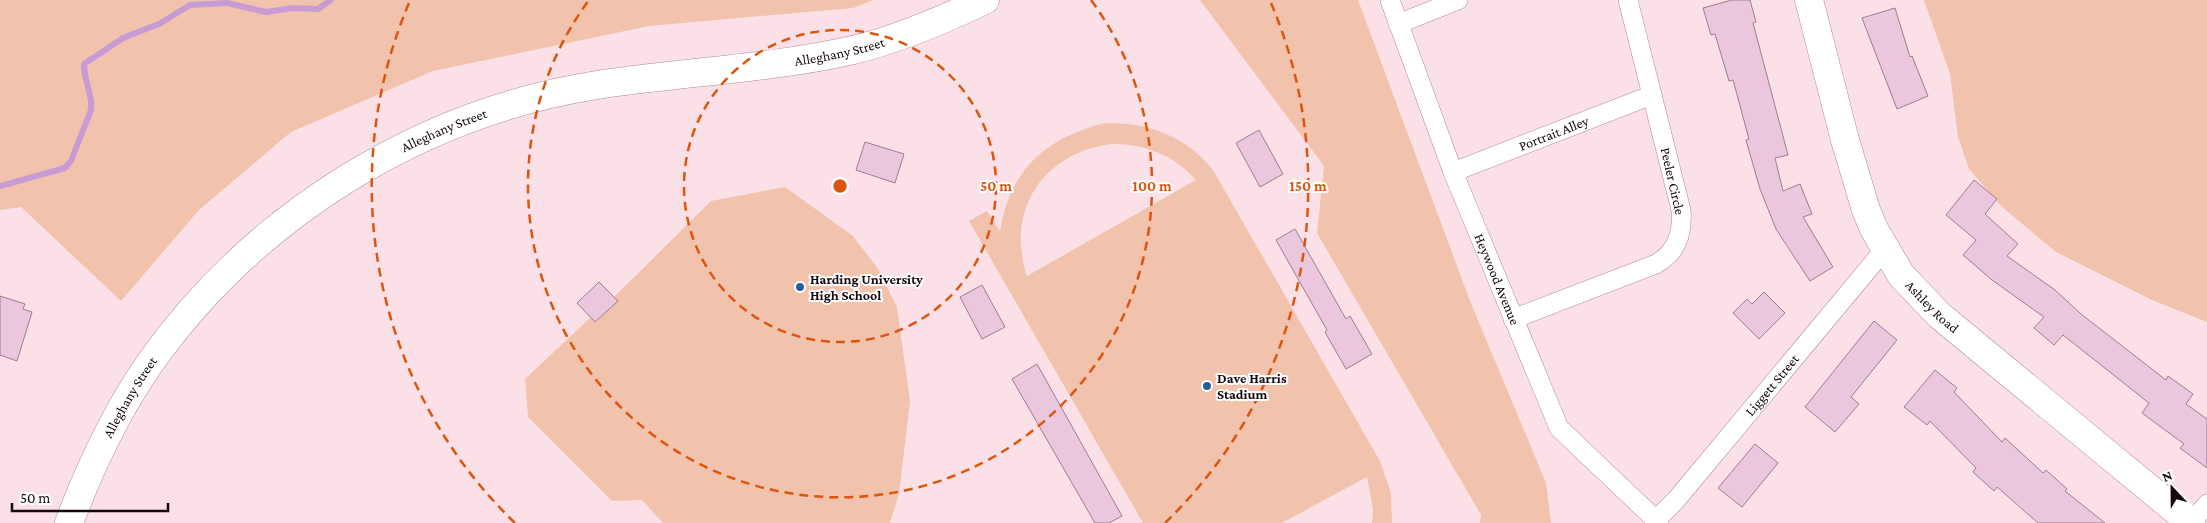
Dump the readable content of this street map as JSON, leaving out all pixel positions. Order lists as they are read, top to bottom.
{
  "streets": {
    "street": [
      "Alleghany Street",
      "Portrait Alley",
      "Peeler Circle",
      "Heywood Avenue",
      "Ashley Road",
      "Liggett Street"
    ]
  },
  "crossings": [
    ["Portrait Alley", "Peeler Circle"],
    ["Portrait Alley", "Heywood Avenue"],
    ["Peeler Circle", "Heywood Avenue"],
    ["Heywood Avenue", "Liggett Street"],
    ["Ashley Road", "Liggett Street"]
  ],
  "places": ["Harding University High School", "Dave Harris Stadium"],
  "scale_bar": "50 m",
  "north": "top",
  "rings": ["50 m", "100 m", "150 m"]
}
